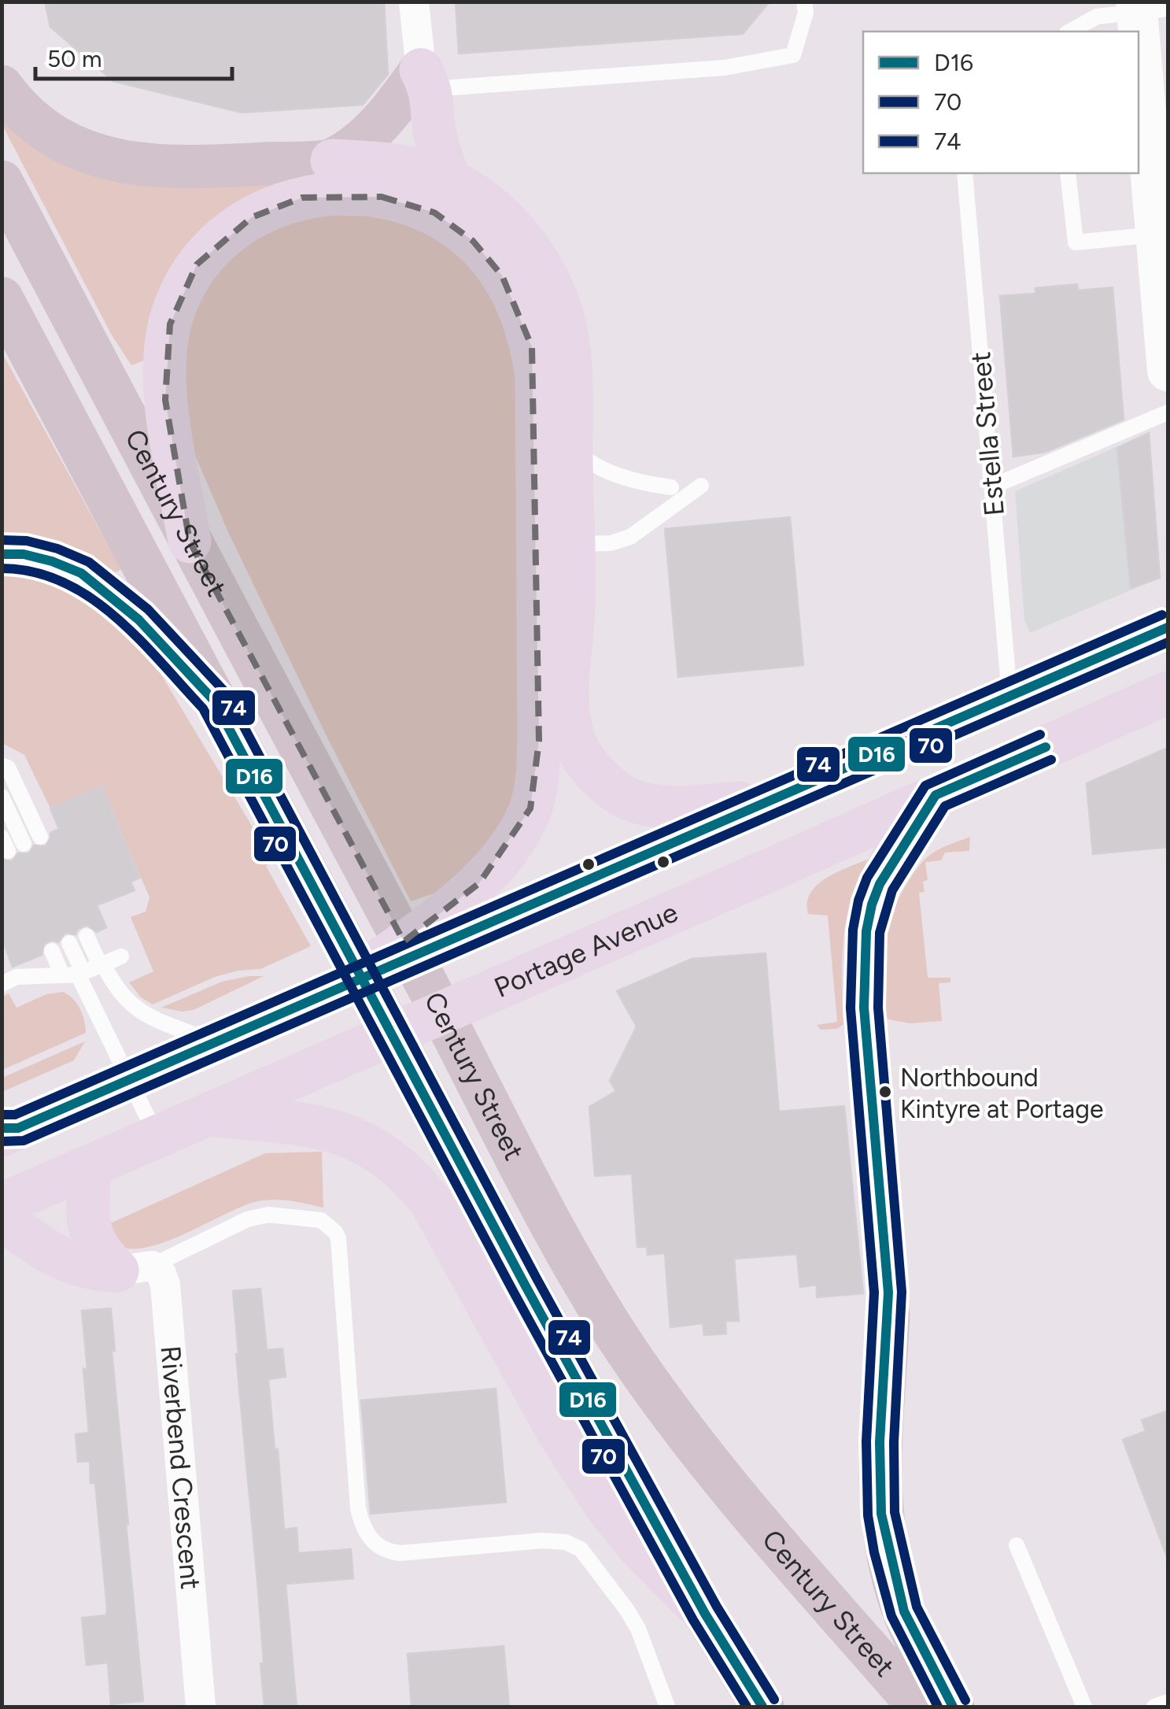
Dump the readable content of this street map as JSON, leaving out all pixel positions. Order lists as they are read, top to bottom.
{
  "streets": {
    "highway": ["Portage Avenue"],
    "main road": ["Century Street"],
    "street": ["Riverbend Crescent"],
    "lane": ["Estella Street"]
  },
  "places": ["Northbound Kintyre at Portage"],
  "lines": ["transit line 74", "transit line D16", "transit line 70"],
  "legend": ["D16", "70", "74"],
  "scale_bar": "50 m"
}
